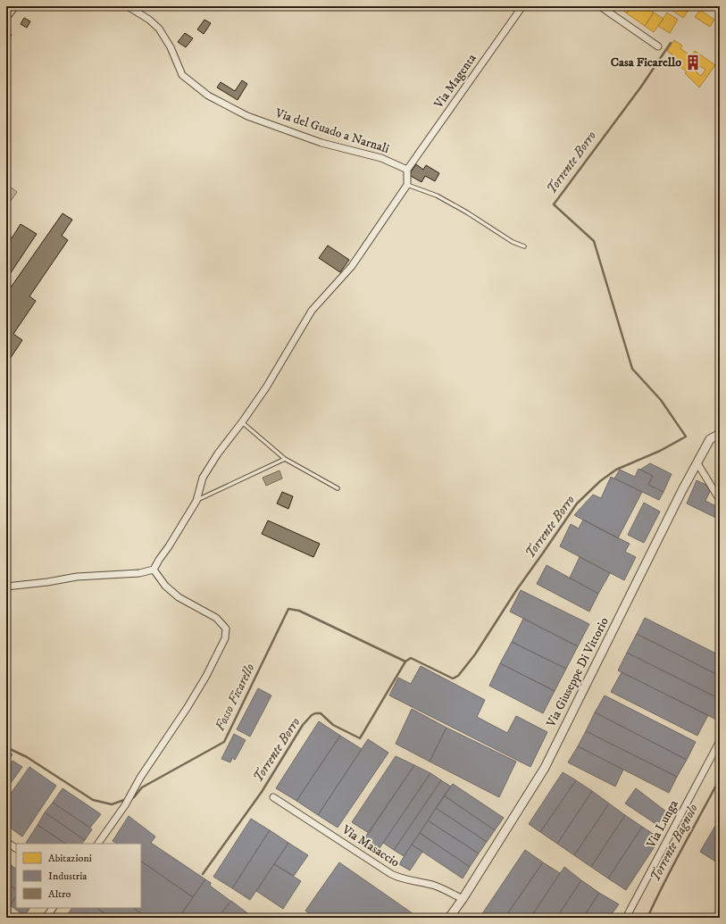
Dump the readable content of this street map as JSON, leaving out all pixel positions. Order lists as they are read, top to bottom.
{
  "streets": {
    "street": [
      "Via Magenta",
      "Via del Guado a Narnali",
      "Via Giuseppe Di Vittorio",
      "Via Lunga",
      "Via Masaccio"
    ]
  },
  "crossings": [
    ["Via Magenta", "Via del Guado a Narnali"],
    ["Via Giuseppe Di Vittorio", "Via Masaccio"]
  ],
  "water": ["Torrente Borro", "Fosso Ficarello", "Torrente Bagnolo"],
  "places": {
    "building": ["Casa Ficarello"]
  },
  "legend": ["Abitazioni", "Industria", "Altro"]
}
